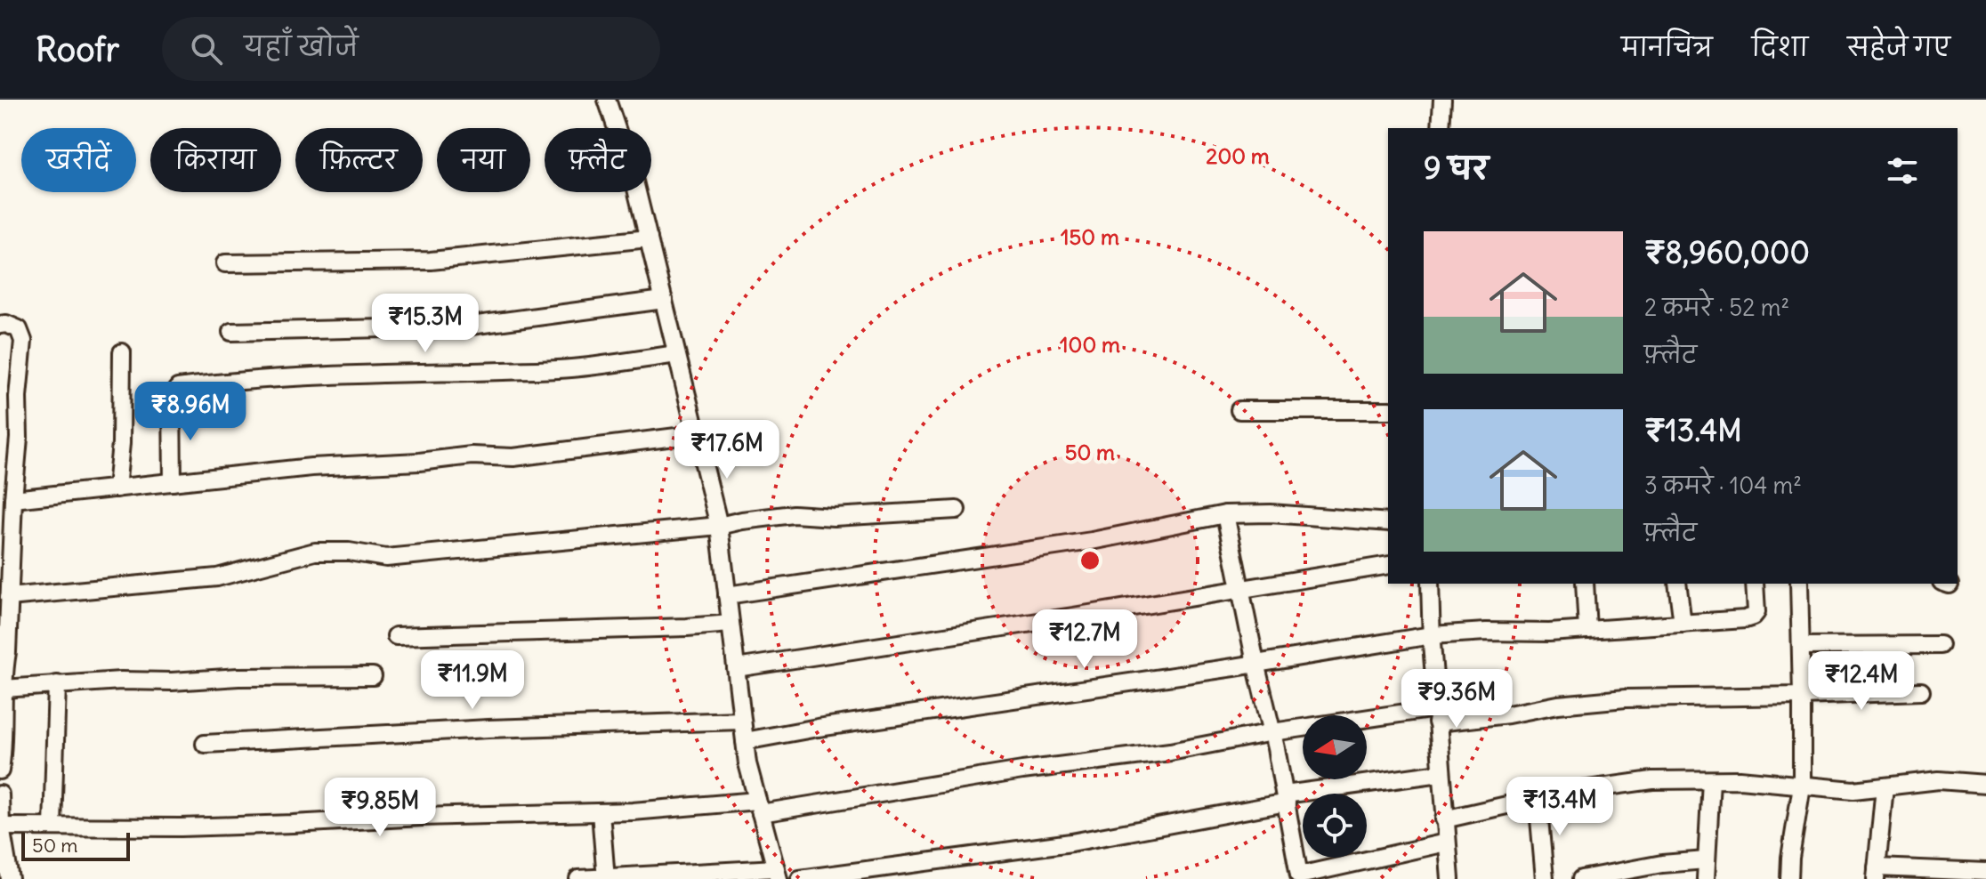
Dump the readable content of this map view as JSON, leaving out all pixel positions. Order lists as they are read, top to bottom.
{
  "scale_bar": "50 m",
  "north": "left",
  "page": {
    "header": "Roofr",
    "search": "यहाँ खोजें",
    "nav": ["मानचित्र", "दिशा", "सहेजे गए"],
    "chip": [
      "खरीदें",
      "किराया",
      "फ़िल्टर",
      "नया",
      "फ़्लैट"
    ],
    "heading": "9 घर",
    "list": [
      {
        "name": "₹8,960,000",
        "note": "2 कमरे · 52 m² · फ़्लैट"
      },
      {
        "name": "₹13.4M",
        "note": "3 कमरे · 104 m² · फ़्लैट"
      }
    ],
    "price": [
      "₹15.3M",
      "₹8.96M",
      "₹17.6M",
      "₹12.7M",
      "₹11.9M",
      "₹12.4M",
      "₹9.36M",
      "₹13.4M",
      "₹9.85M"
    ],
    "scale": "50 m"
  },
  "rings": [
    "200 m",
    "150 m",
    "100 m",
    "50 m"
  ]
}
